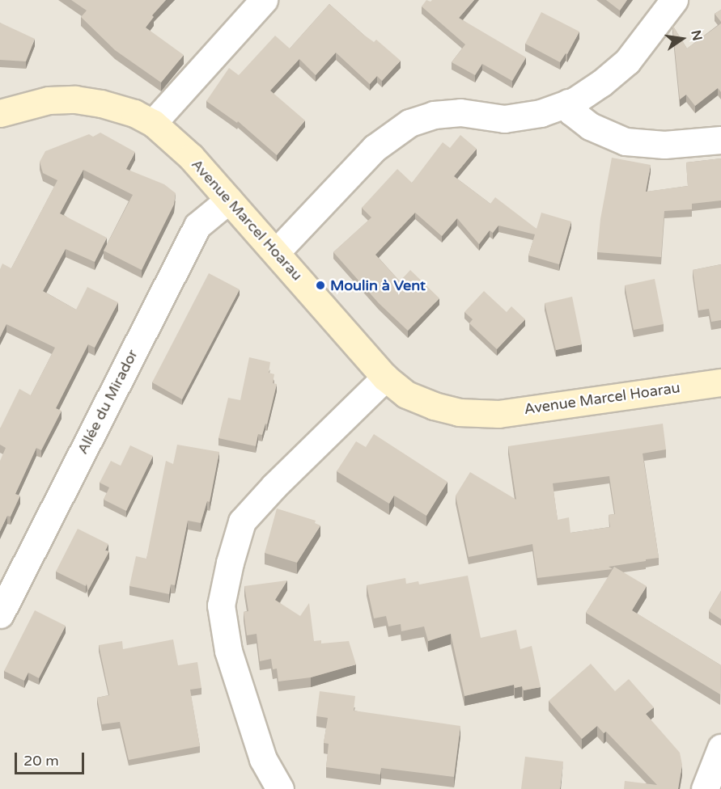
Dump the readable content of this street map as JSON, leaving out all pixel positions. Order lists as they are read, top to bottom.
{
  "streets": {
    "main road": ["Avenue Marcel Hoarau"],
    "street": ["Allée du Mirador"]
  },
  "crossings": [
    ["Avenue Marcel Hoarau", "Allée du Mirador"]
  ],
  "places": ["Moulin à Vent"],
  "scale_bar": "20 m",
  "north": "right"
}
